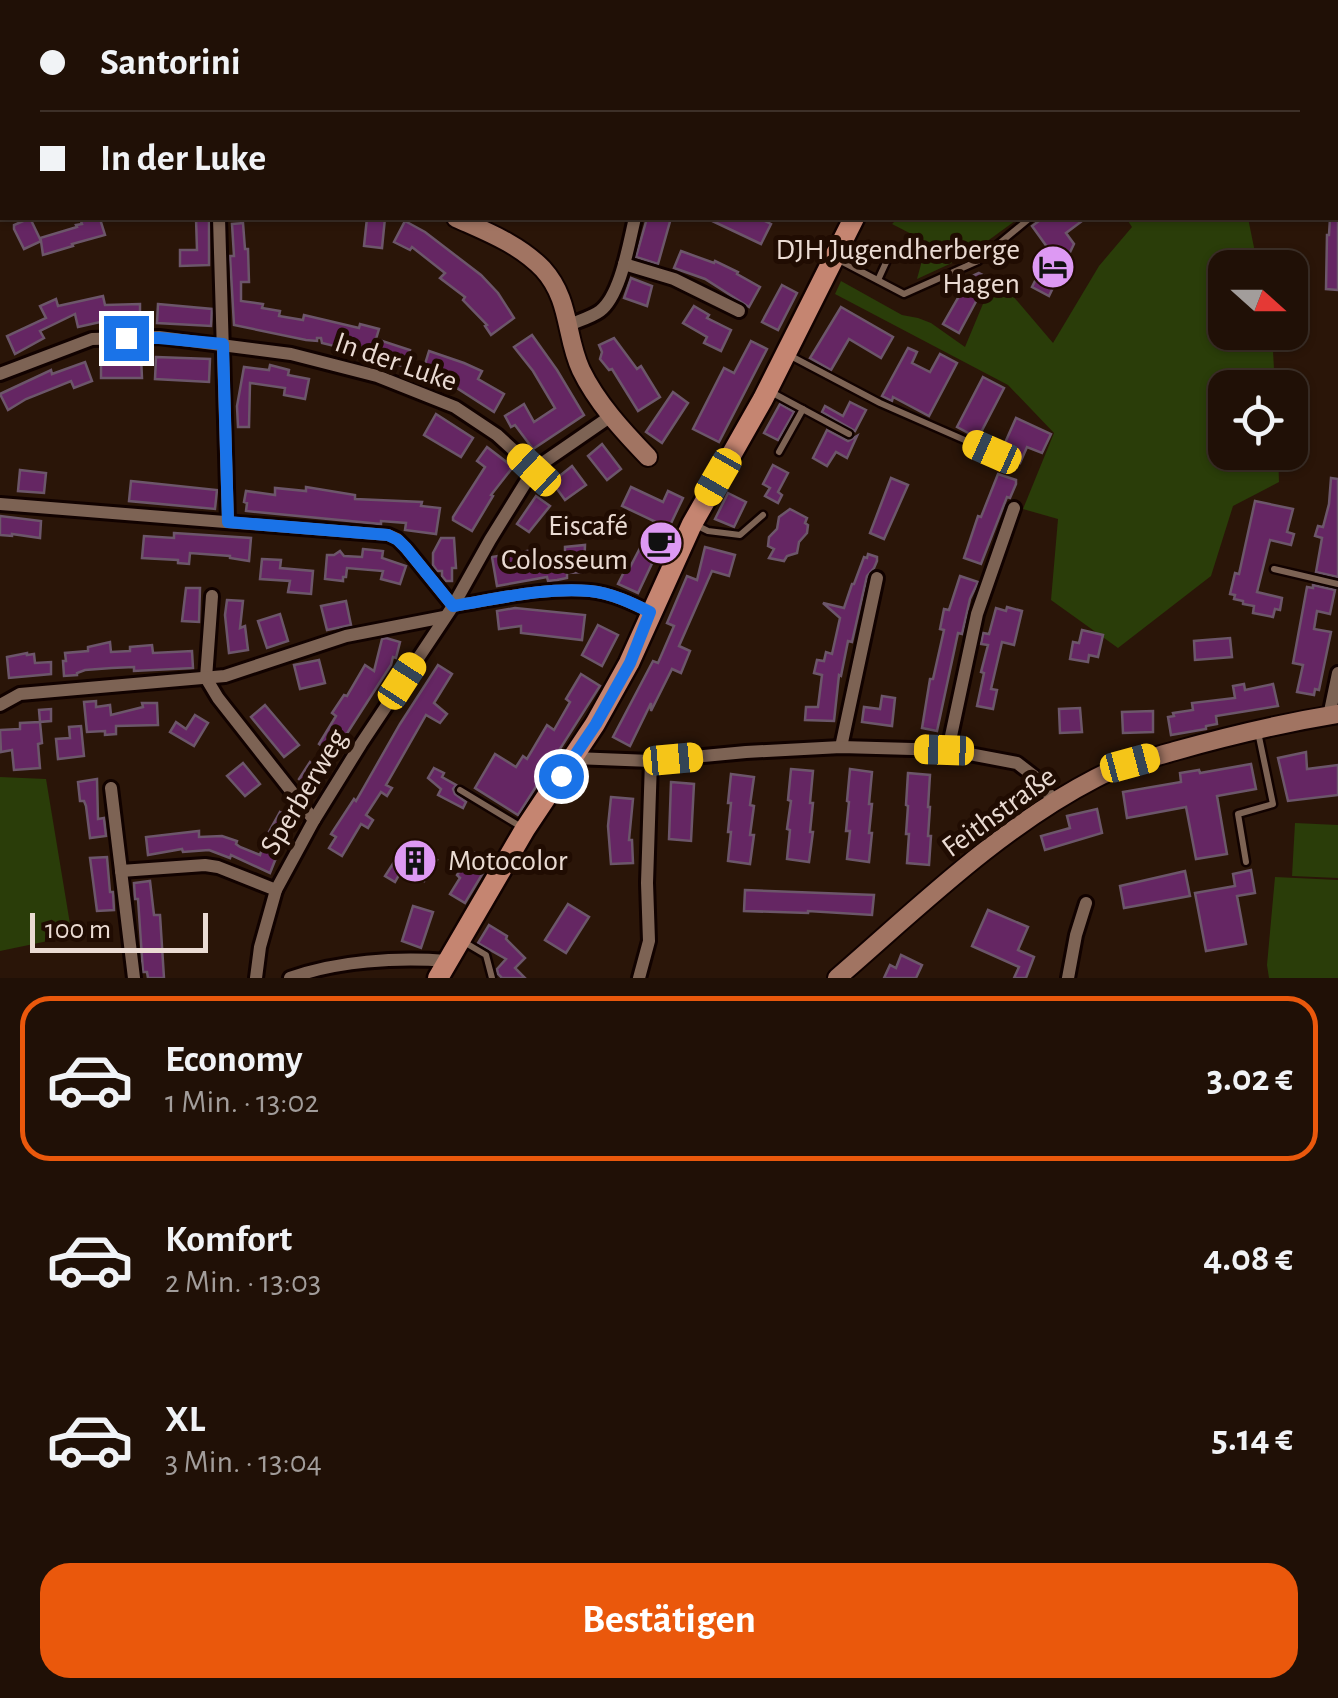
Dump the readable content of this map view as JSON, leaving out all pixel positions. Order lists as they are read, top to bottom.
{
  "streets": {
    "main road": ["Feithstraße"],
    "street": ["In der Luke", "Sperberweg"]
  },
  "crossings": [
    ["In der Luke", "Sperberweg"]
  ],
  "places": {
    "hotel": ["DJH Jugendherberge Hagen"],
    "cafe": ["Eiscafé Colosseum"],
    "building": ["Motocolor"]
  },
  "scale_bar": "100 m",
  "north": "right",
  "page": {
    "banner": ["Santorini", "In der Luke"],
    "scale": "100 m",
    "list": [
      {
        "name": "Economy",
        "note": "1 Min. · 13:02",
        "value": "3.02 €"
      },
      {
        "name": "Komfort",
        "note": "2 Min. · 13:03",
        "value": "4.08 €"
      },
      {
        "name": "XL",
        "note": "3 Min. · 13:04",
        "value": "5.14 €"
      }
    ],
    "buttons": "Bestätigen"
  }
}
